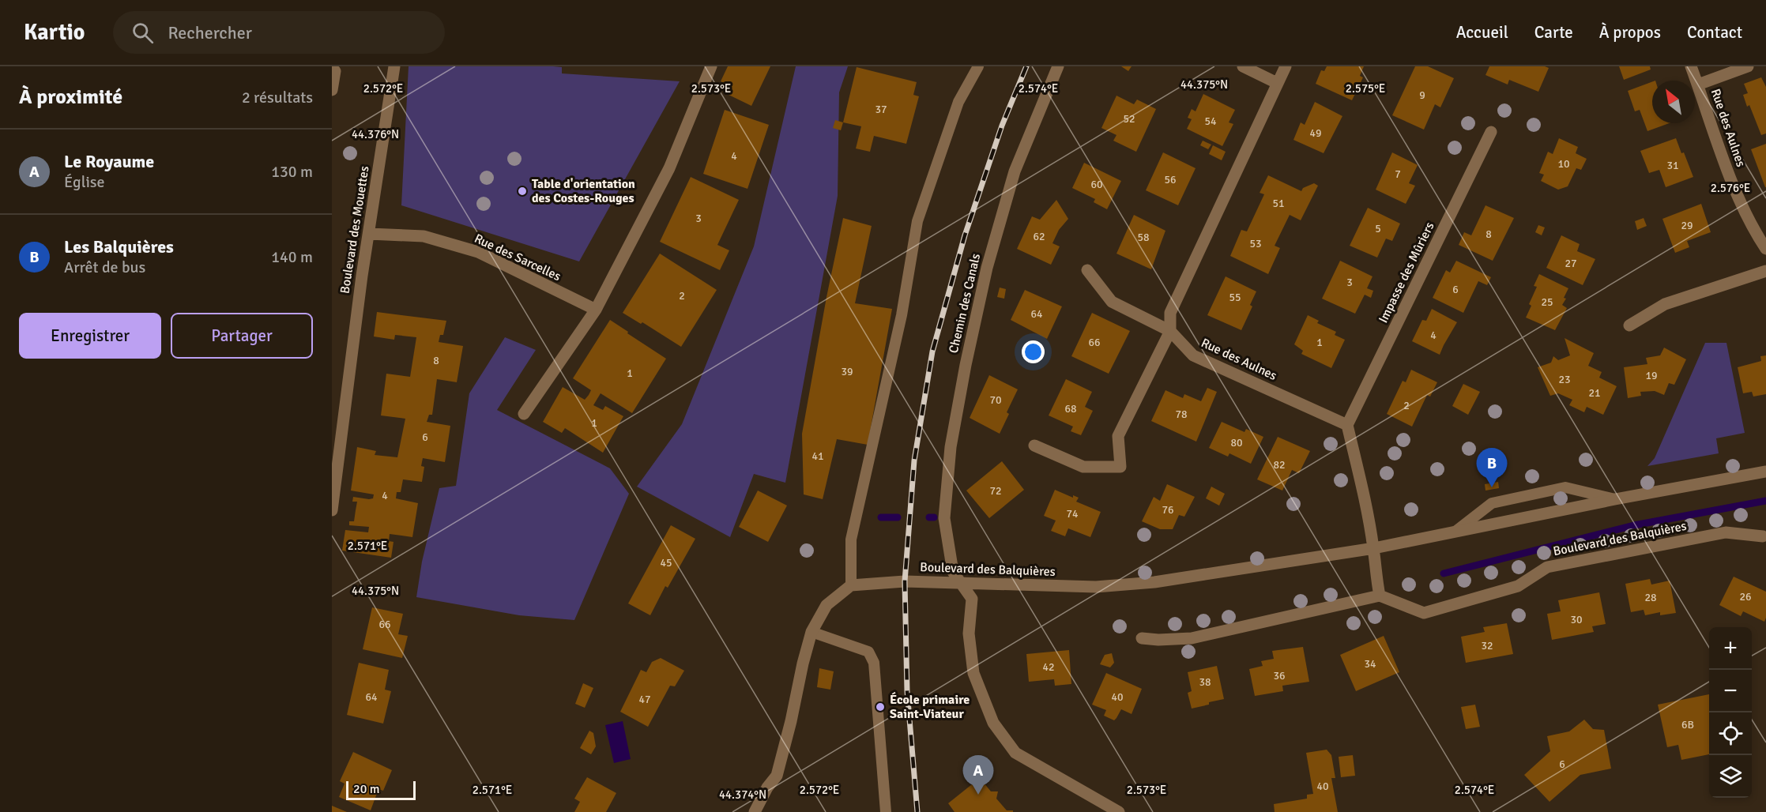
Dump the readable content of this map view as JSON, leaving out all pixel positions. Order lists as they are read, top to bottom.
{
  "streets": {
    "street": [
      "Rue des Aulnes",
      "Boulevard des Mouettes",
      "Rue des Sarcelles",
      "Impasse des Mûriers",
      "Chemin des Canals",
      "Boulevard des Balquières"
    ]
  },
  "crossings": [
    ["Rue des Aulnes", "Impasse des Mûriers"],
    ["Boulevard des Mouettes", "Rue des Sarcelles"],
    ["Chemin des Canals", "Boulevard des Balquières"]
  ],
  "places": ["Table d'orientation des Costes-Rouges", "École primaire Saint-Viateur"],
  "house_numbers": [
    "9",
    "37",
    "52",
    "54",
    "49",
    "4",
    "10",
    "31",
    "7",
    "56",
    "60",
    "51",
    "3",
    "29",
    "5",
    "8",
    "62",
    "58",
    "53",
    "27",
    "3",
    "6",
    "2",
    "55",
    "25",
    "64",
    "4",
    "66",
    "1",
    "8",
    "39",
    "1",
    "19",
    "23",
    "21",
    "70",
    "2",
    "68",
    "78",
    "1",
    "6",
    "80",
    "41",
    "82",
    "72",
    "4",
    "76",
    "74",
    "45",
    "26",
    "28",
    "30",
    "66",
    "32",
    "34",
    "42",
    "36",
    "38",
    "64",
    "40",
    "47",
    "6B",
    "6",
    "40"
  ],
  "scale_bar": "20 m",
  "north": "top left",
  "page": {
    "header": "Kartio",
    "search": "Rechercher",
    "nav": [
      "Accueil",
      "Carte",
      "À propos",
      "Contact"
    ],
    "heading": ["À proximité", "2 résultats"],
    "list": [
      {
        "mark": "A",
        "name": "Le Royaume",
        "note": "Église",
        "value": "130 m"
      },
      {
        "mark": "B",
        "name": "Les Balquières",
        "note": "Arrêt de bus",
        "value": "140 m"
      }
    ],
    "buttons": ["Enregistrer", "Partager"],
    "pins": ["B", "A"],
    "map_buttons": ["+", "−"],
    "scale": "20 m"
  },
  "coordinates": [
    "44.375°N",
    "2.572°E",
    "2.573°E",
    "2.574°E",
    "2.575°E",
    "44.376°N",
    "2.576°E",
    "2.571°E",
    "44.374°N"
  ]
}
